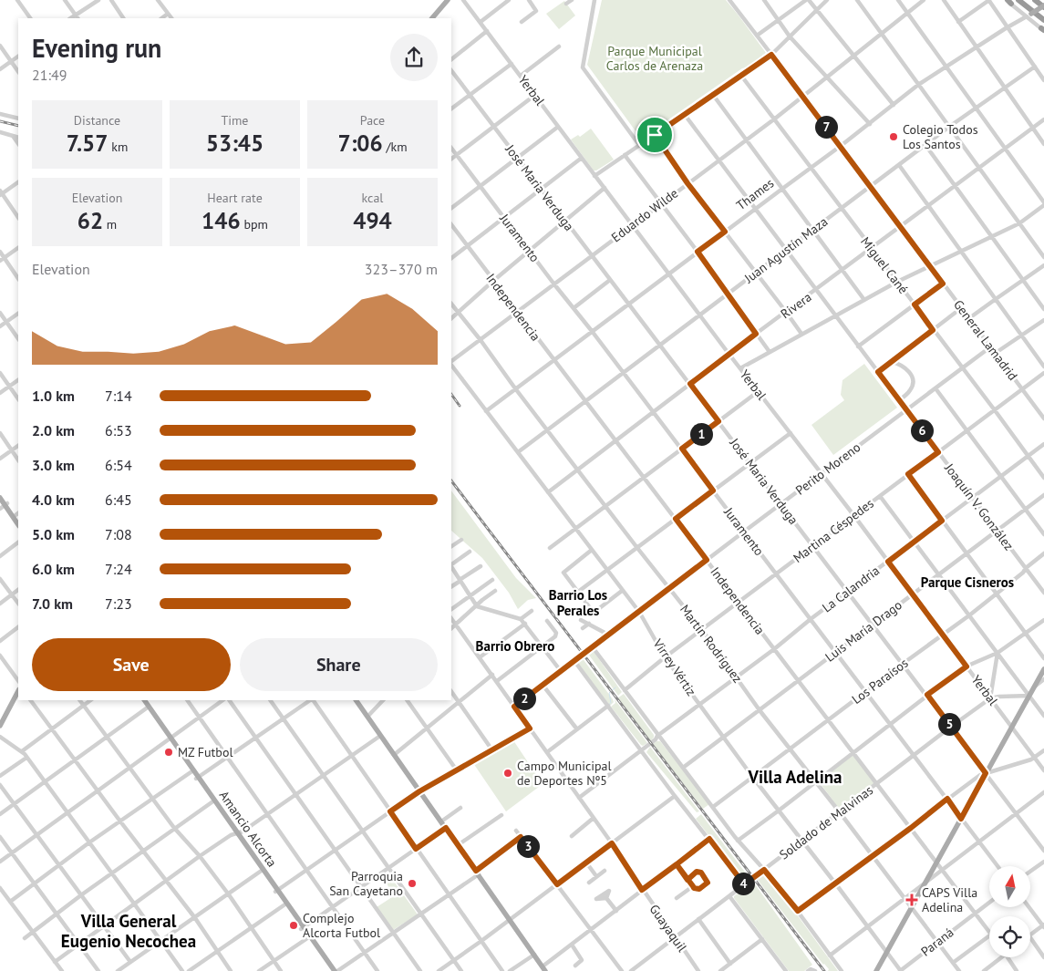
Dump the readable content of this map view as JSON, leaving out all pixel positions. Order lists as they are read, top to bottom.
{
  "streets": {
    "main road": ["Thames", "Amancio Alcorta"],
    "street": [
      "Yerbal",
      "José Maria Verduga",
      "Eduardo Wilde",
      "Juramento",
      "Juan Agustín Maza",
      "Miguel Cané",
      "Rivera",
      "Independencia",
      "General Lamadrid",
      "Perito Moreno",
      "Joaquín V. González",
      "Martina Céspedes",
      "La Calandria",
      "Luis María Drago",
      "Martín Rodríguez",
      "Virrey Vértiz",
      "Los Paraísos",
      "Soldado de Malvinas",
      "Guayaquil",
      "Paraná"
    ]
  },
  "crossings": [
    ["Yerbal", "Thames"],
    ["Yerbal", "Eduardo Wilde"],
    ["Yerbal", "Juan Agustín Maza"],
    ["Yerbal", "Rivera"],
    ["Yerbal", "Perito Moreno"],
    ["Yerbal", "Martina Céspedes"],
    ["Yerbal", "La Calandria"],
    ["Yerbal", "Luis María Drago"],
    ["Yerbal", "Los Paraísos"],
    ["Yerbal", "Soldado de Malvinas"],
    ["José Maria Verduga", "Thames"],
    ["José Maria Verduga", "Eduardo Wilde"],
    ["José Maria Verduga", "Juan Agustín Maza"],
    ["José Maria Verduga", "Rivera"],
    ["José Maria Verduga", "Perito Moreno"],
    ["José Maria Verduga", "Martina Céspedes"],
    ["José Maria Verduga", "La Calandria"],
    ["José Maria Verduga", "Luis María Drago"],
    ["José Maria Verduga", "Los Paraísos"],
    ["José Maria Verduga", "Soldado de Malvinas"],
    ["Thames", "Juramento"],
    ["Thames", "Miguel Cané"],
    ["Thames", "Independencia"],
    ["Thames", "General Lamadrid"],
    ["Thames", "Joaquín V. González"],
    ["Thames", "Martín Rodríguez"],
    ["Thames", "Virrey Vértiz"],
    ["Eduardo Wilde", "Juramento"],
    ["Eduardo Wilde", "Miguel Cané"],
    ["Eduardo Wilde", "Independencia"],
    ["Eduardo Wilde", "General Lamadrid"],
    ["Eduardo Wilde", "Joaquín V. González"],
    ["Eduardo Wilde", "Martín Rodríguez"],
    ["Juramento", "Juan Agustín Maza"],
    ["Juramento", "Rivera"],
    ["Juramento", "Perito Moreno"],
    ["Juramento", "Martina Céspedes"],
    ["Juramento", "La Calandria"],
    ["Juramento", "Luis María Drago"],
    ["Juramento", "Los Paraísos"],
    ["Juramento", "Soldado de Malvinas"],
    ["Juan Agustín Maza", "Miguel Cané"],
    ["Juan Agustín Maza", "Independencia"],
    ["Juan Agustín Maza", "General Lamadrid"],
    ["Juan Agustín Maza", "Joaquín V. González"],
    ["Juan Agustín Maza", "Martín Rodríguez"],
    ["Juan Agustín Maza", "Virrey Vértiz"],
    ["Miguel Cané", "Rivera"],
    ["Miguel Cané", "Perito Moreno"],
    ["Miguel Cané", "Martina Céspedes"],
    ["Miguel Cané", "La Calandria"],
    ["Rivera", "Independencia"],
    ["Rivera", "General Lamadrid"],
    ["Rivera", "Joaquín V. González"],
    ["Rivera", "Martín Rodríguez"],
    ["Rivera", "Virrey Vértiz"],
    ["Independencia", "Perito Moreno"],
    ["Independencia", "Martina Céspedes"],
    ["Independencia", "La Calandria"],
    ["Independencia", "Luis María Drago"],
    ["Independencia", "Los Paraísos"],
    ["Independencia", "Soldado de Malvinas"],
    ["Independencia", "Paraná"],
    ["General Lamadrid", "Perito Moreno"],
    ["General Lamadrid", "Martina Céspedes"],
    ["Perito Moreno", "Joaquín V. González"],
    ["Perito Moreno", "Martín Rodríguez"],
    ["Perito Moreno", "Virrey Vértiz"],
    ["Perito Moreno", "Guayaquil"],
    ["Joaquín V. González", "Martina Céspedes"],
    ["Joaquín V. González", "La Calandria"],
    ["Joaquín V. González", "Luis María Drago"],
    ["Joaquín V. González", "Los Paraísos"],
    ["Martina Céspedes", "Martín Rodríguez"],
    ["Martina Céspedes", "Virrey Vértiz"],
    ["La Calandria", "Martín Rodríguez"],
    ["La Calandria", "Virrey Vértiz"],
    ["Luis María Drago", "Martín Rodríguez"],
    ["Luis María Drago", "Virrey Vértiz"],
    ["Martín Rodríguez", "Los Paraísos"],
    ["Martín Rodríguez", "Soldado de Malvinas"],
    ["Martín Rodríguez", "Paraná"],
    ["Virrey Vértiz", "Los Paraísos"],
    ["Virrey Vértiz", "Soldado de Malvinas"],
    ["Virrey Vértiz", "Paraná"],
    ["Soldado de Malvinas", "Guayaquil"]
  ],
  "districts": [
    "Parque Cisneros",
    "Barrio Los Perales",
    "Barrio Obrero",
    "Villa Adelina",
    "Villa General Eugenio Necochea"
  ],
  "parks": ["Parque Municipal Carlos de Arenaza"],
  "places": {
    "other": [
      "Colegio Todos Los Santos",
      "MZ Futbol",
      "Campo Municipal de Deportes Nº5",
      "Parroquia San Cayetano",
      "Complejo Alcorta Futbol"
    ],
    "health": ["CAPS Villa Adelina"]
  },
  "north": "top",
  "page": {
    "heading": ["Evening run", "21:49"],
    "stats": [
      ["Distance", "7.57 km"],
      ["Time", "53:45"],
      ["Pace", "7:06 /km"],
      ["Elevation", "62 m"],
      ["Heart rate", "146 bpm"],
      ["kcal", "494"]
    ],
    "pins": [
      "7",
      "6",
      "1",
      "2",
      "5",
      "3",
      "4"
    ],
    "chart": ["Elevation", "323–370 m"],
    "list": [
      {
        "name": "1.0 km",
        "note": "7:14"
      },
      {
        "name": "2.0 km",
        "note": "6:53"
      },
      {
        "name": "3.0 km",
        "note": "6:54"
      },
      {
        "name": "4.0 km",
        "note": "6:45"
      },
      {
        "name": "5.0 km",
        "note": "7:08"
      },
      {
        "name": "6.0 km",
        "note": "7:24"
      },
      {
        "name": "7.0 km",
        "note": "7:23"
      }
    ],
    "buttons": ["Save", "Share"]
  }
}
